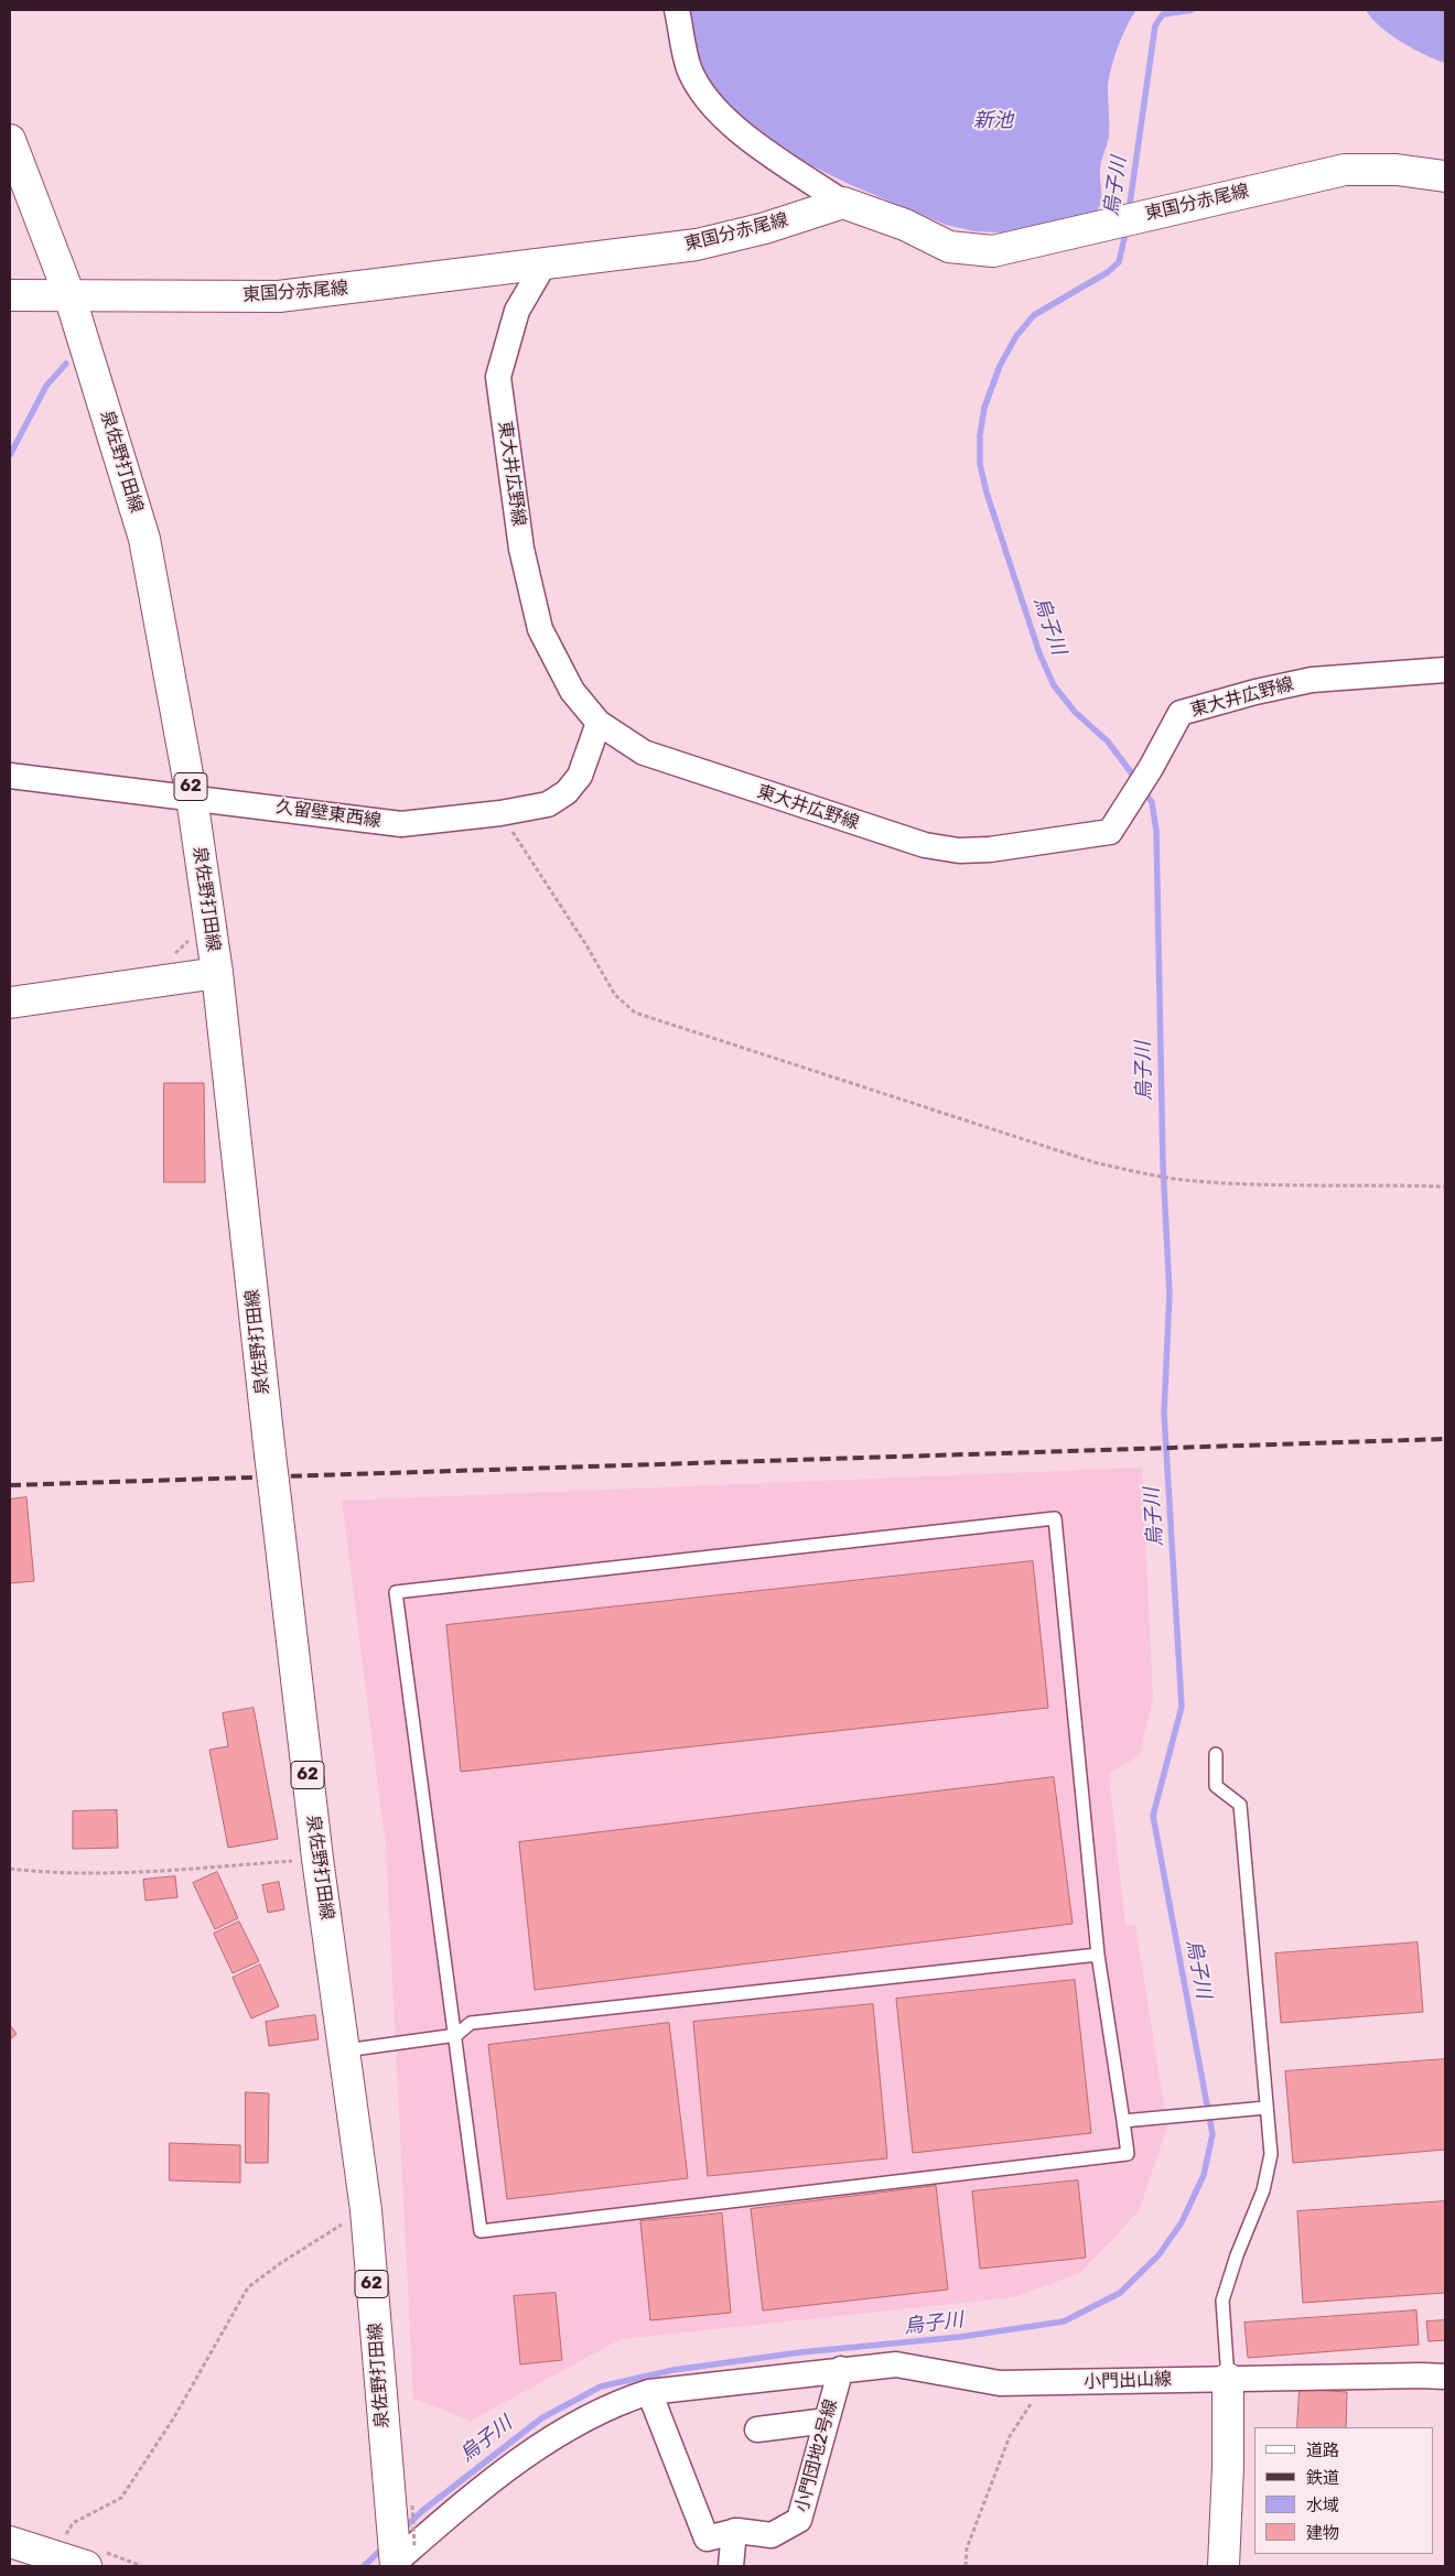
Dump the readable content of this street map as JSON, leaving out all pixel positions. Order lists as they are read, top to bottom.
{
  "streets": {
    "main road": ["東国分赤尾線", "泉佐野打田線", "62"],
    "street": [
      "東大井広野線",
      "久留壁東西線",
      "小門出山線",
      "小門団地2号線"
    ]
  },
  "crossings": [
    ["東国分赤尾線", "泉佐野打田線"],
    ["東国分赤尾線", "東大井広野線"],
    ["泉佐野打田線", "久留壁東西線"],
    ["泉佐野打田線", "小門出山線"],
    ["東大井広野線", "久留壁東西線"],
    ["小門出山線", "小門団地2号線"]
  ],
  "water": ["新池", "烏子川"],
  "legend": [
    "道路",
    "鉄道",
    "水域",
    "建物"
  ]
}
